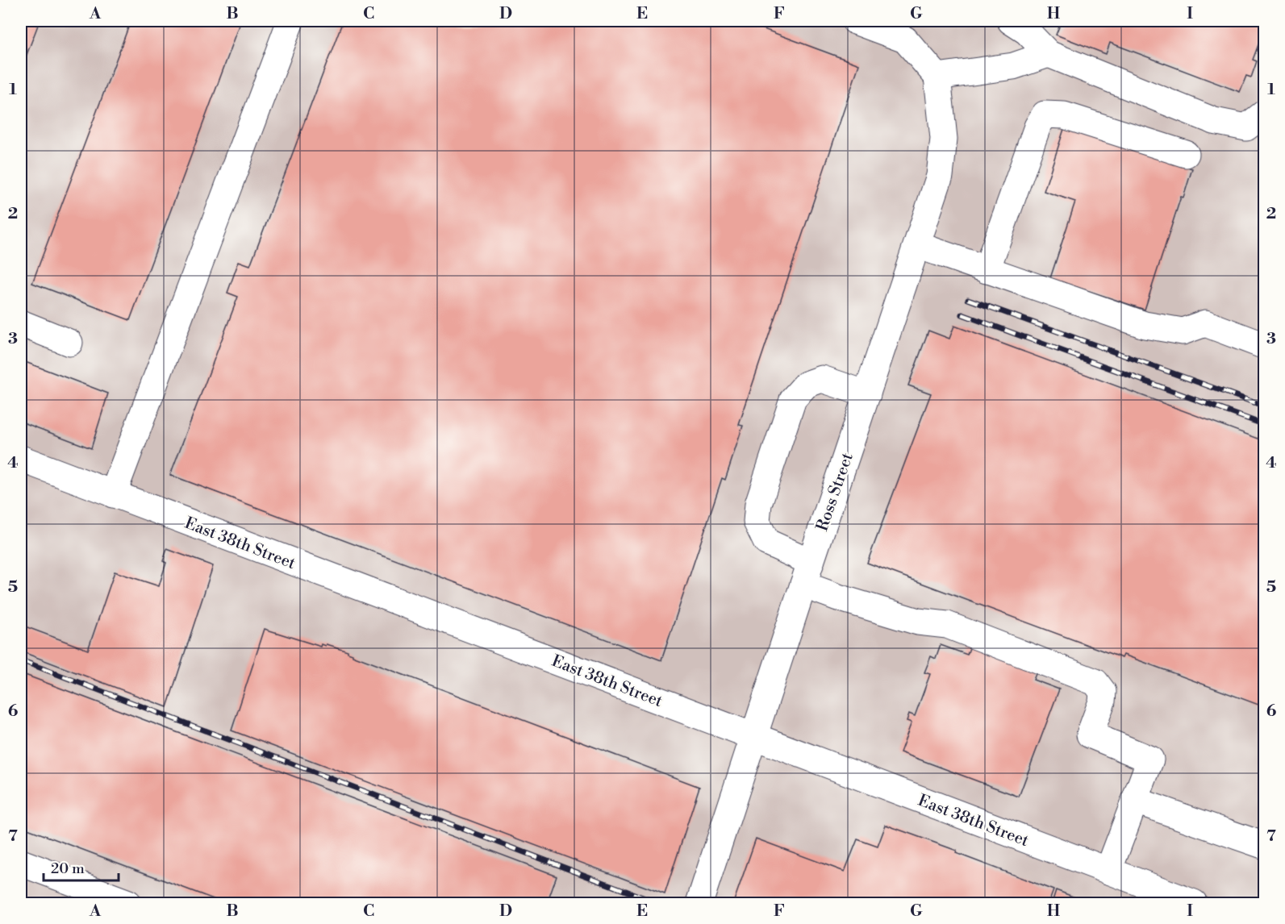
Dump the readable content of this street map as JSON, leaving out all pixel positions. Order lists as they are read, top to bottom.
{
  "streets": {
    "street": ["Ross Street", "East 38th Street"]
  },
  "crossings": [
    ["Ross Street", "East 38th Street"]
  ],
  "scale_bar": "20 m",
  "grid": {
    "columns": [
      "A",
      "B",
      "C",
      "D",
      "E",
      "F",
      "G",
      "H",
      "I"
    ],
    "rows": [
      "1",
      "2",
      "3",
      "4",
      "5",
      "6",
      "7"
    ]
  }
}
